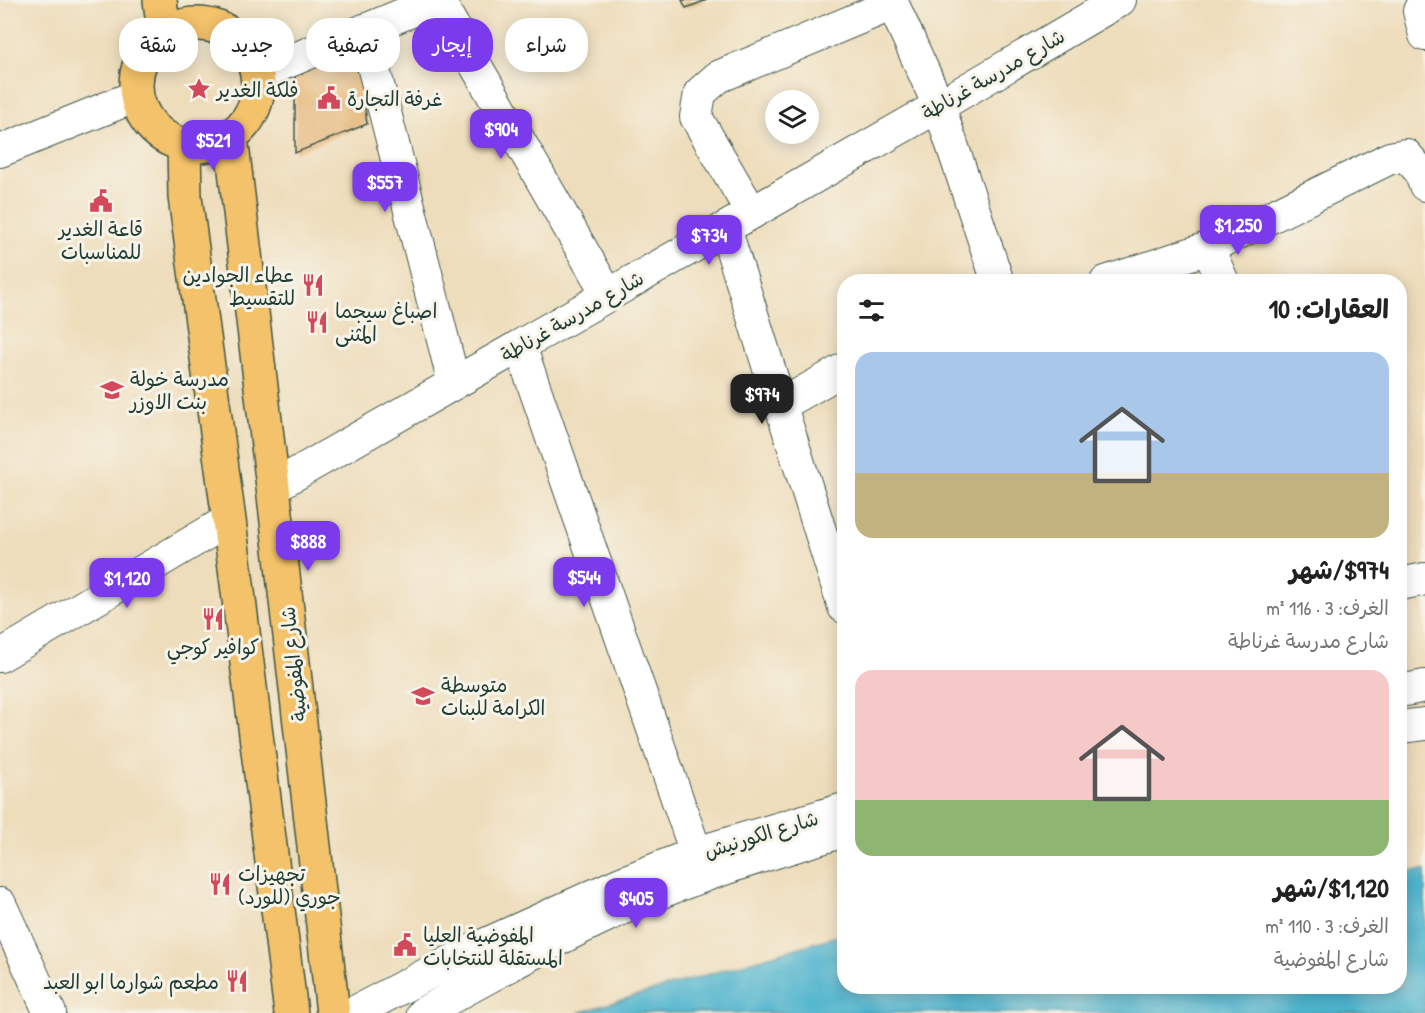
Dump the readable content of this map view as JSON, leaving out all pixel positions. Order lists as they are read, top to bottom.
{
  "streets": {
    "main road": ["شارع المفوضية"],
    "street": ["شارع مدرسة غرناطة", "شارع الكورنيش"]
  },
  "crossings": [
    ["شارع مدرسة غرناطة", "شارع المفوضية"]
  ],
  "places": {
    "place": ["فلكة الغدير"],
    "public building": ["غرفة التجارة", "قاعة الغدير للمناسبات", "المفوضية العليا المستقلة للنتخابات"],
    "restaurant": [
      "عطاء الجوادين للتقسيط",
      "اصباغ سيجما المثنى",
      "كوافير كوجي",
      "تجهيزات جوري (للورد)",
      "مطعم شوارما ابو العبد"
    ],
    "school or university": ["مدرسة خولة بنت الاوزر", "متوسطة الكرامة للبنات"]
  },
  "page": {
    "chip": [
      "شراء",
      "إيجار",
      "تصفية",
      "جديد",
      "شقة"
    ],
    "price": [
      "$904",
      "$521",
      "$557",
      "$1,250",
      "$734",
      "$974",
      "$888",
      "$544",
      "$1,120",
      "$405"
    ],
    "heading": "العقارات: 10",
    "list": [
      {
        "name": "$974/شهر",
        "note": "الغرف: 3 · 116 m² · شارع مدرسة غرناطة"
      },
      {
        "name": "$1,120/شهر",
        "note": "الغرف: 3 · 110 m² · شارع المفوضية"
      }
    ]
  }
}
